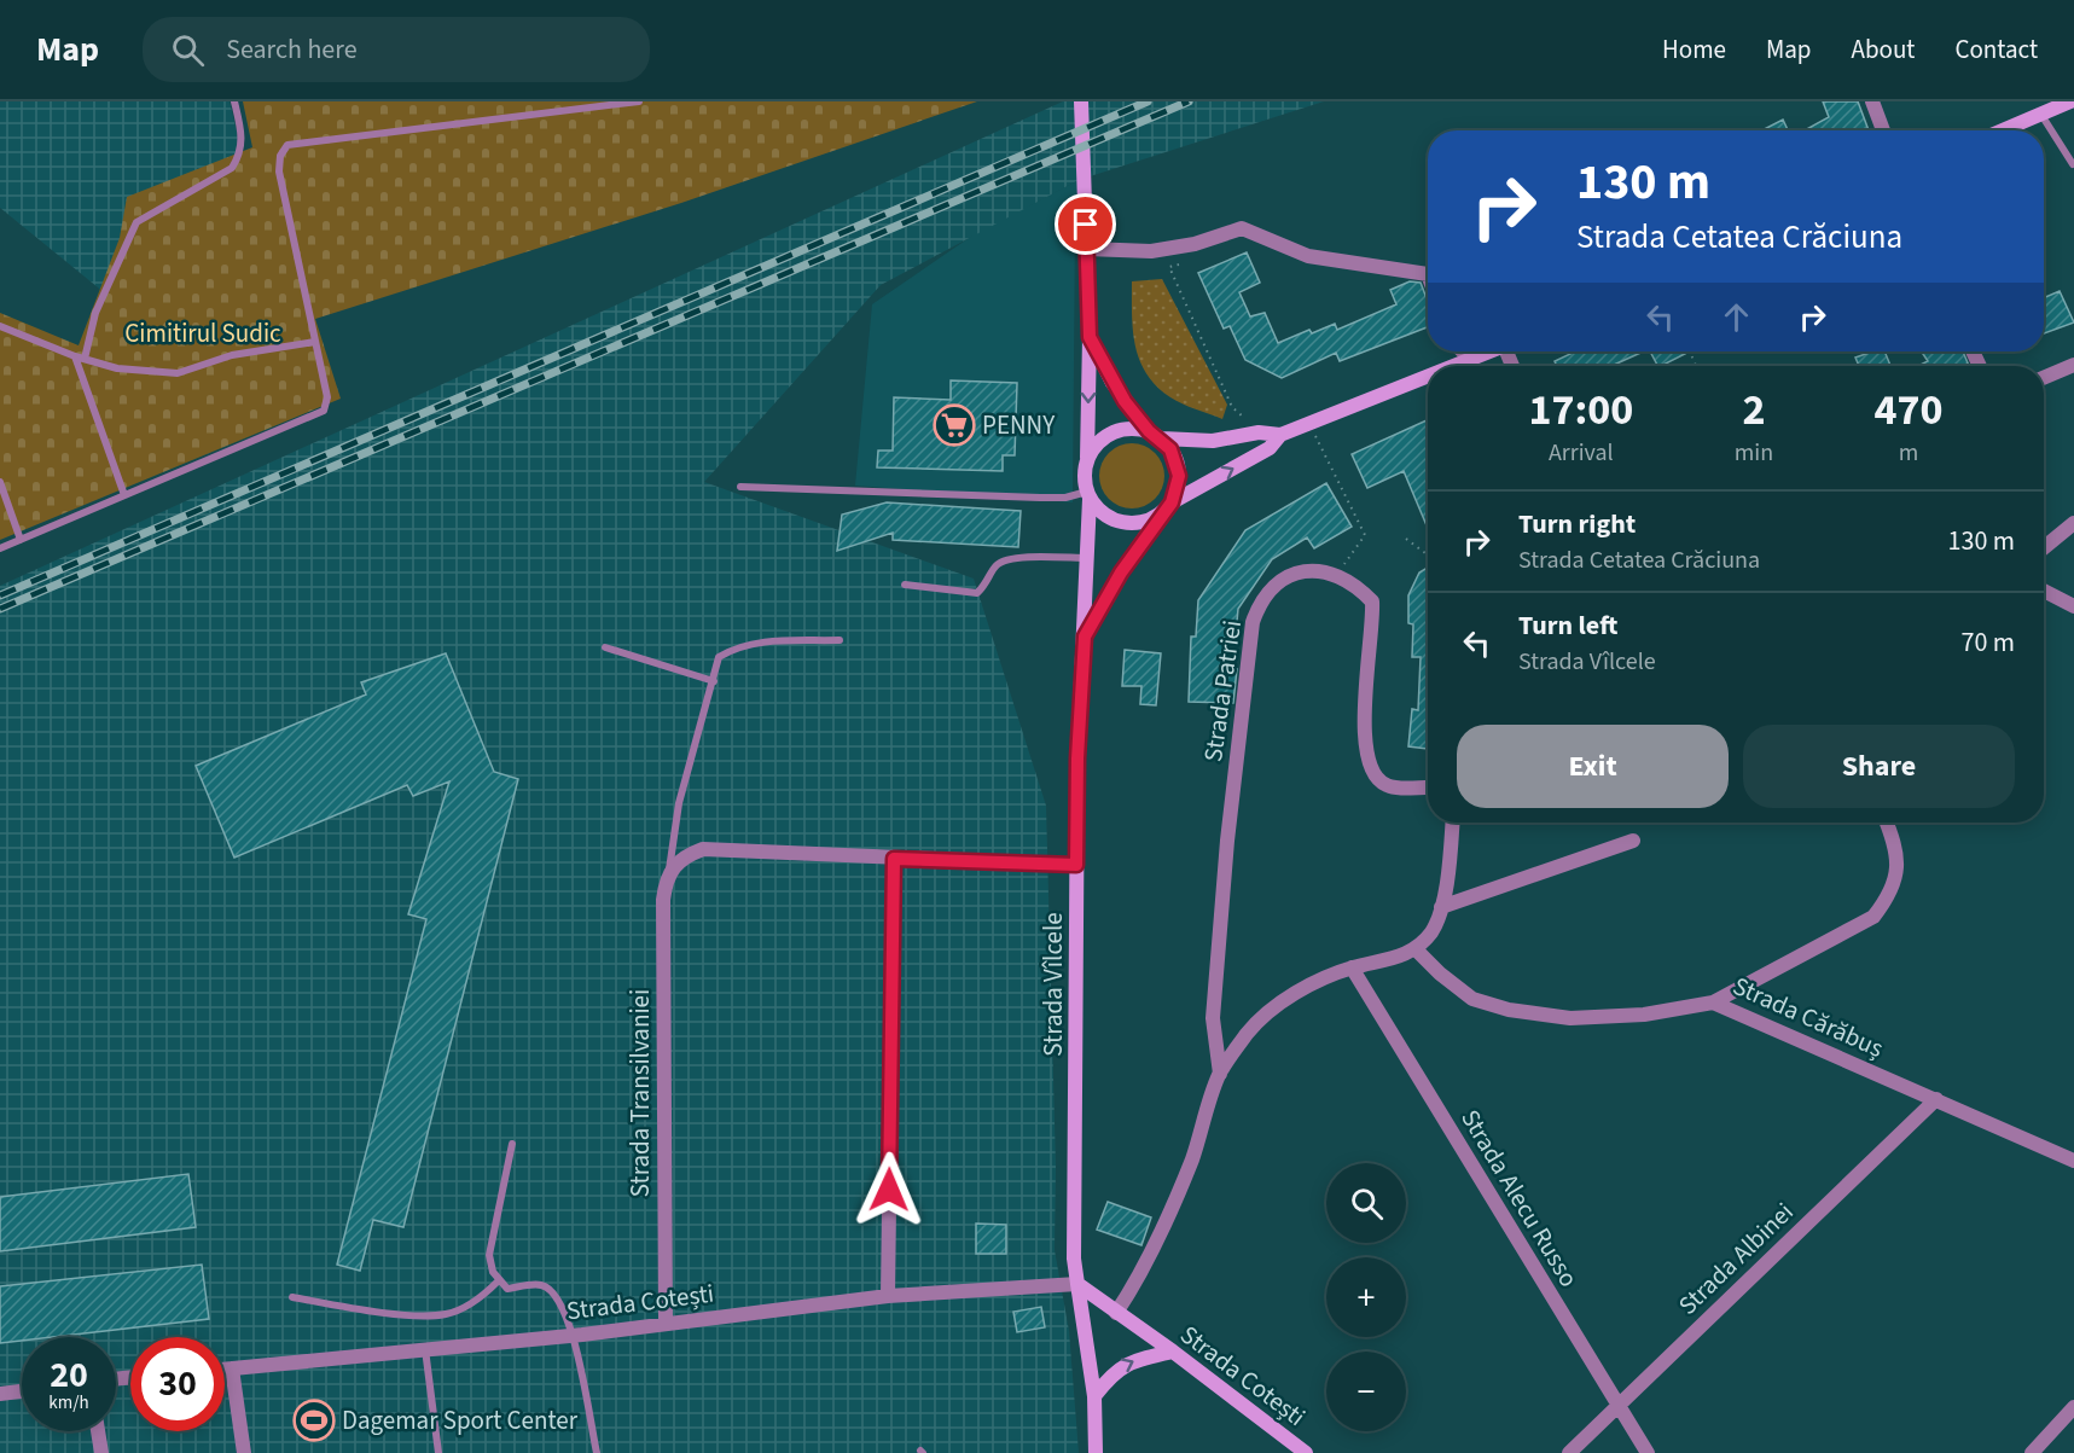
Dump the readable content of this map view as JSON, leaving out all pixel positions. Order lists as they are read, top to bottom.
{
  "streets": {
    "main road": ["Strada Vîlcele", "Strada Cotești"],
    "street": [
      "Strada Patriei",
      "Strada Cărăbuș",
      "Strada Transilvaniei",
      "Strada Alecu Russo",
      "Strada Albinei"
    ]
  },
  "crossings": [
    ["Strada Vîlcele", "Strada Cotești"],
    ["Strada Cărăbuș", "Strada Albinei"],
    ["Strada Transilvaniei", "Strada Cotești"],
    ["Strada Alecu Russo", "Strada Albinei"]
  ],
  "parks": ["Cimitirul Sudic"],
  "places": {
    "supermarket": ["PENNY"],
    "sports": ["Dagemar Sport Center"]
  },
  "page": {
    "header": "Map",
    "search": "Search here",
    "nav": [
      "Home",
      "Map",
      "About",
      "Contact"
    ],
    "turn": ["130 m", "Strada Cetatea Crăciuna"],
    "eta": [
      "17:00",
      "Arrival",
      "2",
      "min",
      "470",
      "m"
    ],
    "list": [
      {
        "name": "Turn right",
        "note": "Strada Cetatea Crăciuna",
        "value": "130 m"
      },
      {
        "name": "Turn left",
        "note": "Strada Vîlcele",
        "value": "70 m"
      }
    ],
    "buttons": ["Exit", "Share"],
    "map_buttons": ["+", "−"],
    "speed": "20 km/h",
    "limit": "30"
  }
}
